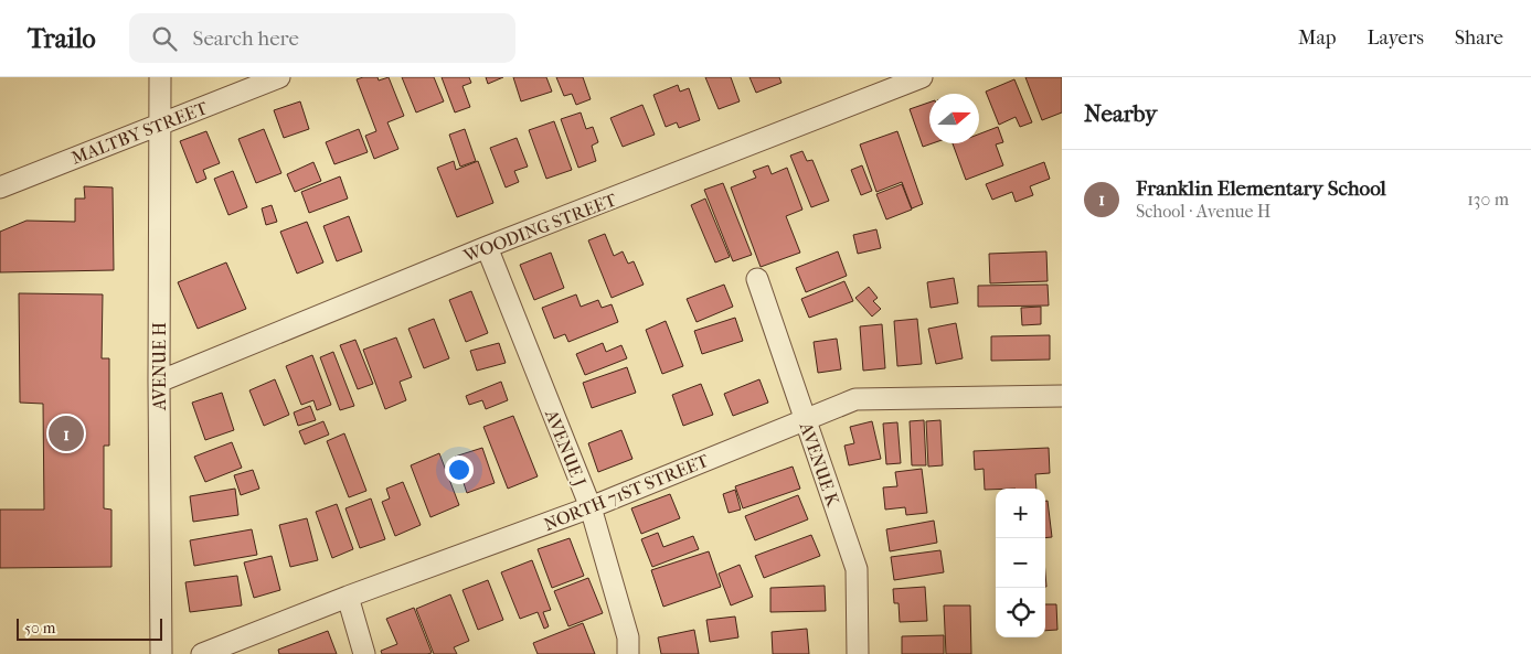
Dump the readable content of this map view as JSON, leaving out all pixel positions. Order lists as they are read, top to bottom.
{
  "streets": {
    "street": [
      "MALTBY STREET",
      "WOODING STREET",
      "AVENUE H",
      "AVENUE J",
      "AVENUE K",
      "NORTH 71ST STREET"
    ]
  },
  "crossings": [
    ["MALTBY STREET", "AVENUE H"],
    ["WOODING STREET", "AVENUE H"],
    ["WOODING STREET", "AVENUE J"],
    ["AVENUE J", "NORTH 71ST STREET"],
    ["AVENUE K", "NORTH 71ST STREET"]
  ],
  "scale_bar": "50 m",
  "north": "right",
  "page": {
    "header": "Trailo",
    "search": "Search here",
    "nav": ["Map", "Layers", "Share"],
    "heading": "Nearby",
    "list": [
      {
        "mark": "1",
        "name": "Franklin Elementary School",
        "note": "School · Avenue H",
        "value": "130 m"
      }
    ],
    "pins": "1",
    "map_buttons": ["+", "−"],
    "scale": "50 m"
  }
}
